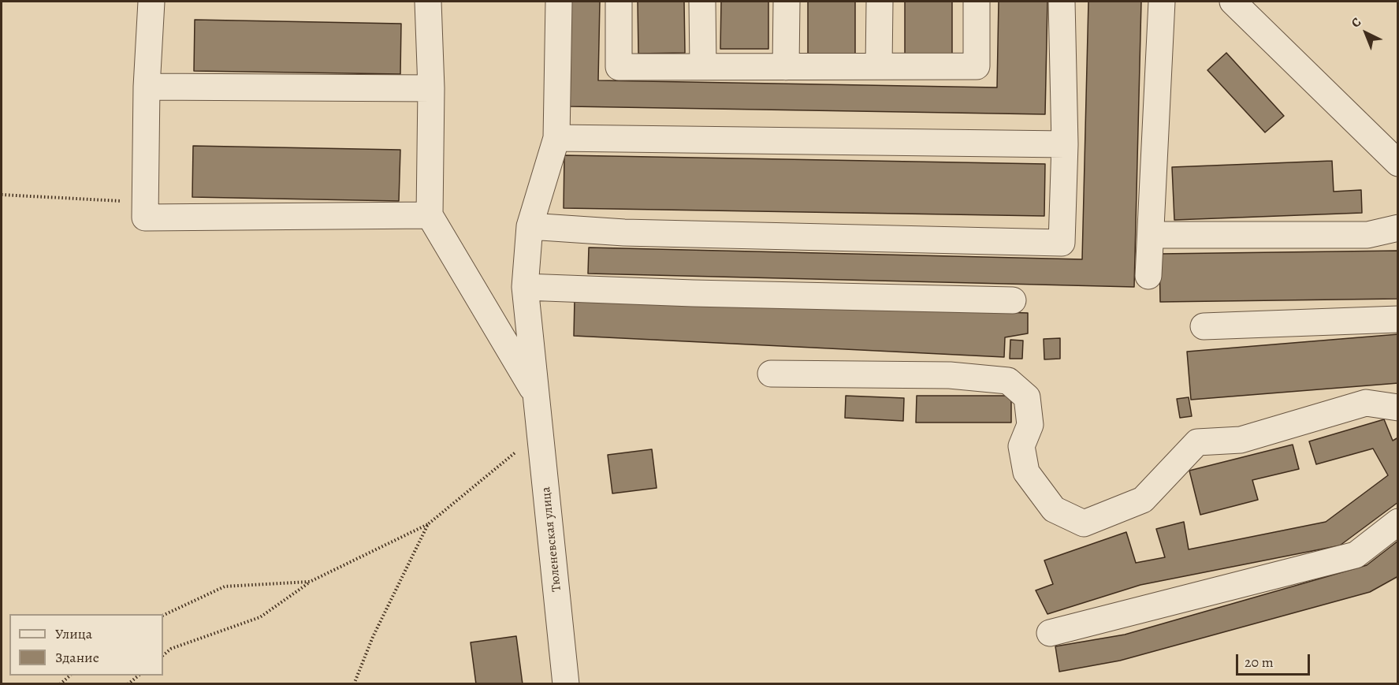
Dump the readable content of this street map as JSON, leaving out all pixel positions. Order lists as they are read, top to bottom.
{
  "streets": {
    "street": ["Тюленевская улица"]
  },
  "legend": ["Улица", "Здание"],
  "scale_bar": "20 m",
  "north": "top left"
}
